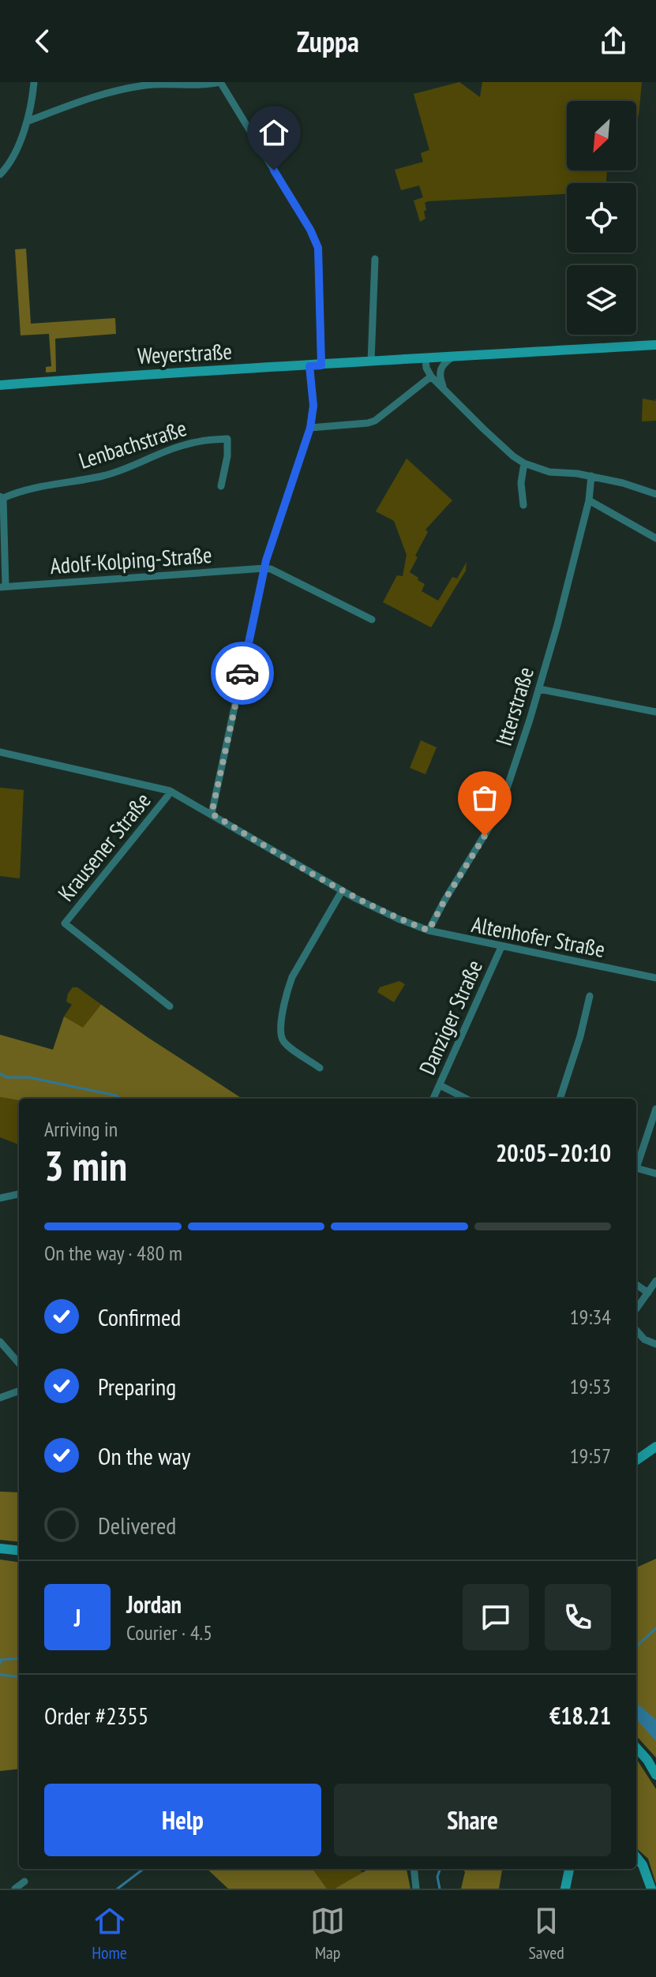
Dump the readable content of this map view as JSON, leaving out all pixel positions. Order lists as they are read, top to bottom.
{
  "streets": {
    "main road": ["Weyerstraße"],
    "street": [
      "Lenbachstraße",
      "Adolf-Kolping-Straße",
      "Itterstraße",
      "Krausener Straße",
      "Altenhofer Straße",
      "Danziger Straße"
    ]
  },
  "crossings": [
    ["Itterstraße", "Altenhofer Straße"],
    ["Krausener Straße", "Altenhofer Straße"],
    ["Altenhofer Straße", "Danziger Straße"]
  ],
  "north": "bottom left",
  "page": {
    "header": "Zuppa",
    "heading": ["3 min", "Arriving in", "20:05–20:10"],
    "panel": [
      "Jordan",
      "Courier · 4.5",
      "Order #2355",
      "€18.21"
    ],
    "bar": "On the way · 480 m",
    "list": [
      ["Confirmed", "19:34"],
      ["Preparing", "19:53"],
      ["On the way", "19:57"],
      "Delivered"
    ],
    "round": "J",
    "buttons": ["Help", "Share"],
    "tabs": ["Home", "Map", "Saved"]
  }
}
